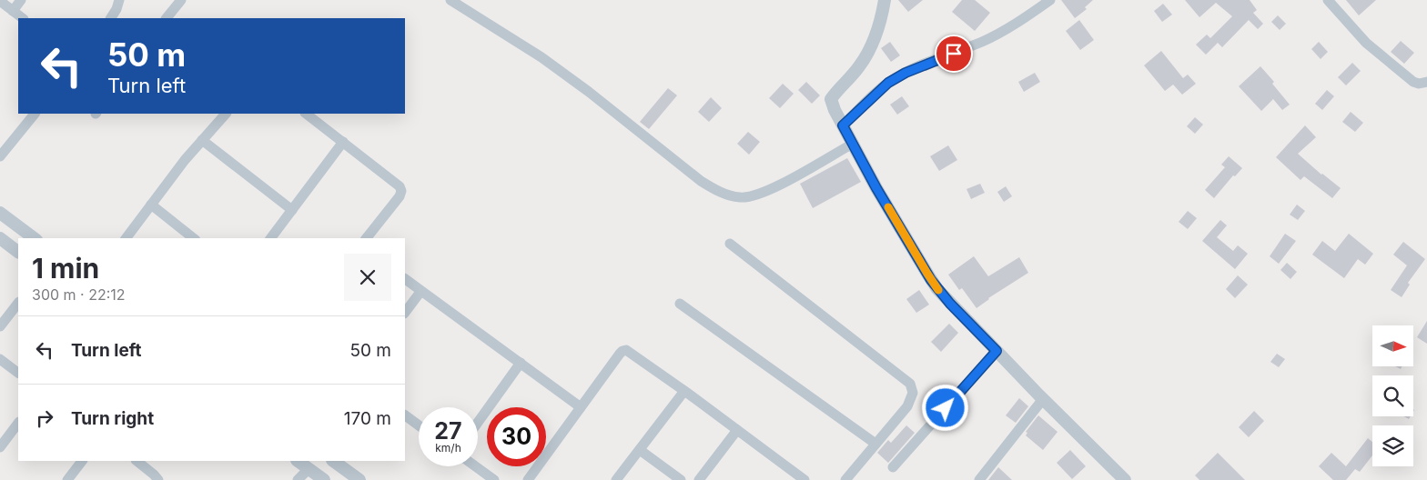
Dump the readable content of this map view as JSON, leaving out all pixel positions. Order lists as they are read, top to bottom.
{
  "north": "right",
  "page": {
    "turn": ["50 m", "Turn left"],
    "heading": ["1 min", "300 m · 22:12"],
    "list": [
      {
        "name": "Turn left",
        "value": "50 m"
      },
      {
        "name": "Turn right",
        "value": "170 m"
      }
    ],
    "speed": "27 km/h",
    "limit": "30"
  }
}
